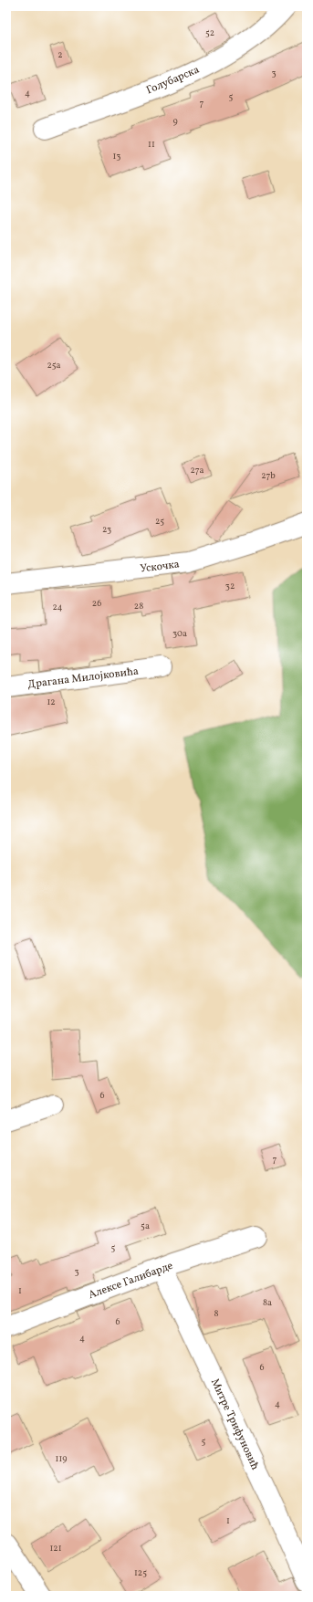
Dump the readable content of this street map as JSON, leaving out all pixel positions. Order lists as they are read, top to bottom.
{
  "streets": {
    "street": [
      "Голубарска",
      "Ускочка",
      "Драгана Милојковића",
      "Алексе Галибарде",
      "Митре Трифуновић"
    ]
  },
  "crossings": [
    ["Алексе Галибарде", "Митре Трифуновић"]
  ],
  "house_numbers": [
    "52",
    "2",
    "3",
    "4",
    "5",
    "7",
    "9",
    "11",
    "13",
    "25a",
    "27a",
    "27b",
    "25",
    "23",
    "32",
    "26",
    "28",
    "24",
    "30a",
    "12",
    "6",
    "7",
    "5a",
    "5",
    "3",
    "1",
    "8a",
    "8",
    "6",
    "4",
    "6",
    "4",
    "5",
    "119",
    "1",
    "121",
    "125"
  ]
}
